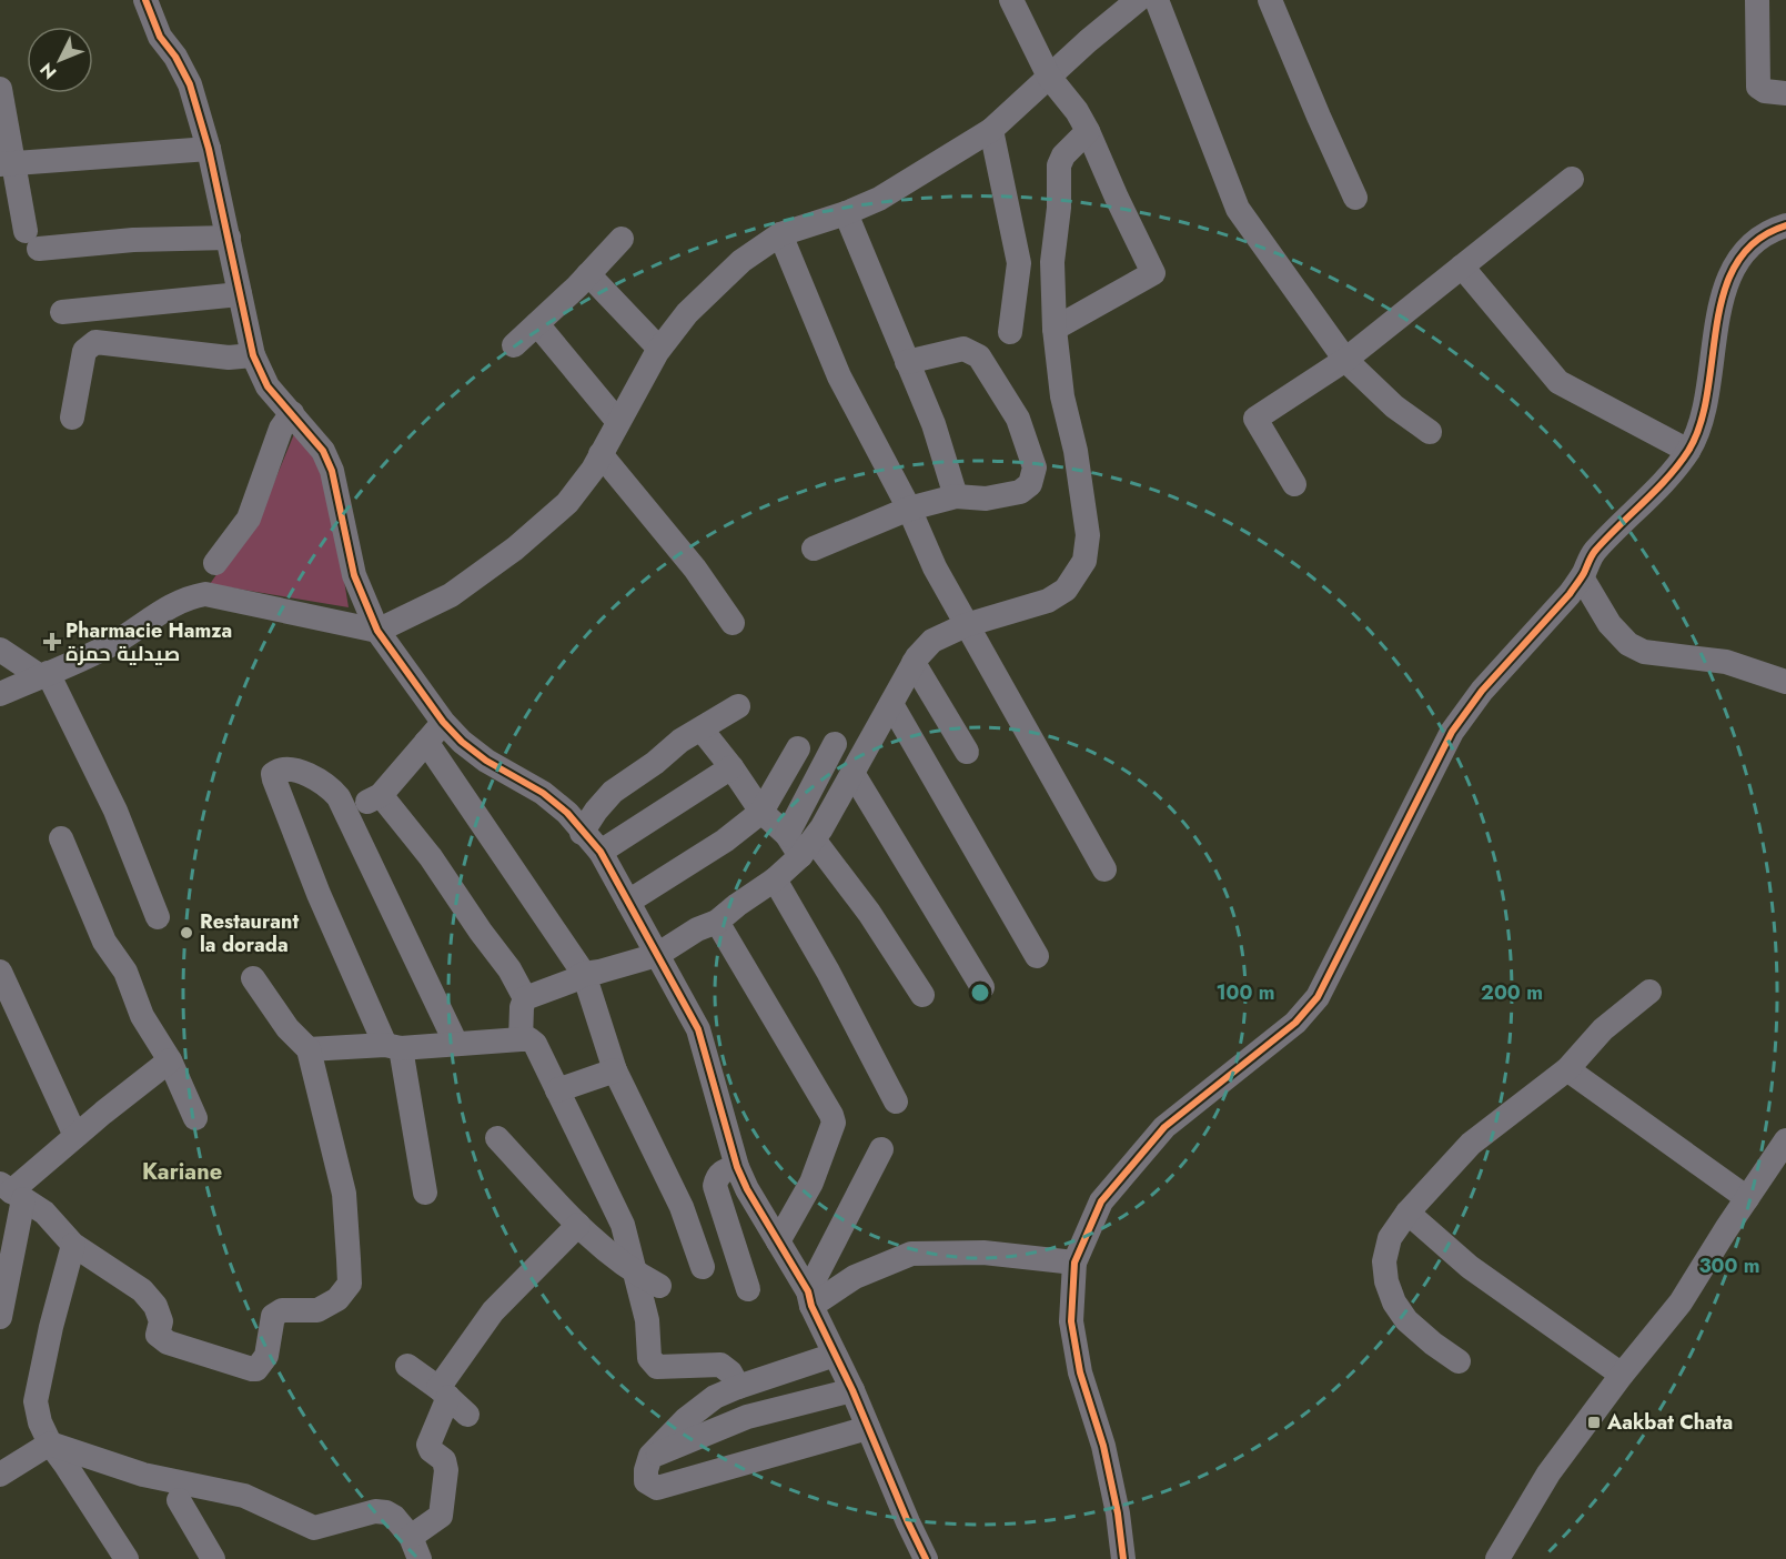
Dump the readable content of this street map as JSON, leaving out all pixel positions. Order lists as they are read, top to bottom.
{
  "districts": ["Kariane"],
  "places": {
    "health": ["Pharmacie Hamza صيدلية حمزة"],
    "other": ["Restaurant la dorada"],
    "transit": ["Aakbat Chata"]
  },
  "north": "bottom left",
  "rings": ["100 m", "200 m", "300 m"]
}
